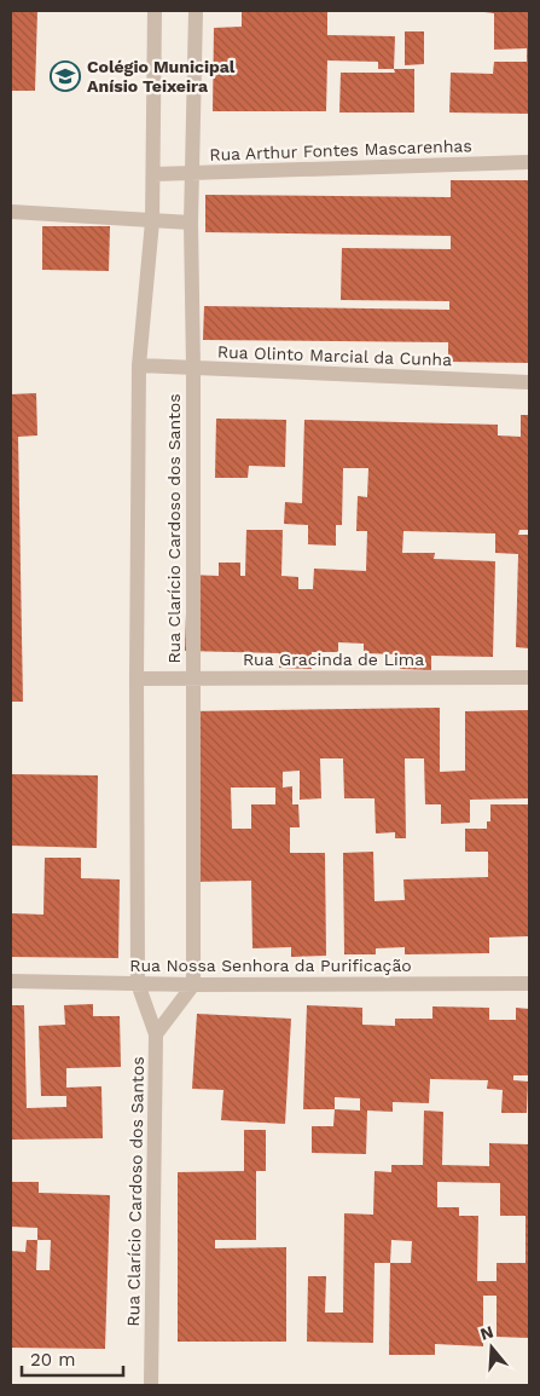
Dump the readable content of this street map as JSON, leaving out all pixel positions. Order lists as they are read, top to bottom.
{
  "streets": {
    "street": [
      "Rua Arthur Fontes Mascarenhas",
      "Rua Olinto Marcial da Cunha",
      "Rua Clarício Cardoso dos Santos",
      "Rua Gracinda de Lima",
      "Rua Nossa Senhora da Purificação"
    ]
  },
  "crossings": [
    ["Rua Arthur Fontes Mascarenhas", "Rua Clarício Cardoso dos Santos"],
    ["Rua Olinto Marcial da Cunha", "Rua Clarício Cardoso dos Santos"],
    ["Rua Clarício Cardoso dos Santos", "Rua Gracinda de Lima"],
    ["Rua Clarício Cardoso dos Santos", "Rua Nossa Senhora da Purificação"]
  ],
  "places": {
    "school or university": ["Colégio Municipal Anísio Teixeira"]
  },
  "scale_bar": "20 m",
  "north": "top"
}
